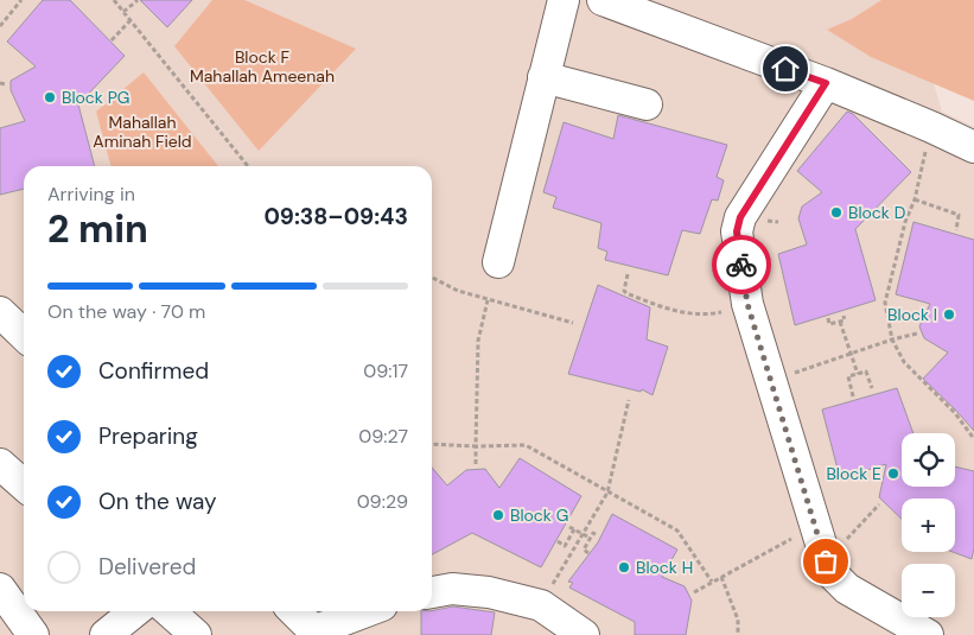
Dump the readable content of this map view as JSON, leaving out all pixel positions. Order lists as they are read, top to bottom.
{
  "parks": ["Block F Mahallah Ameenah", "Mahallah Aminah Field"],
  "places": [
    "Block PG",
    "Block D",
    "Block I",
    "Block E",
    "Block G",
    "Block H"
  ],
  "page": {
    "heading": ["2 min", "Arriving in", "09:38–09:43"],
    "bar": "On the way · 70 m",
    "list": [
      ["Confirmed", "09:17"],
      ["Preparing", "09:27"],
      ["On the way", "09:29"],
      "Delivered"
    ],
    "map_buttons": ["+", "−"]
  }
}
